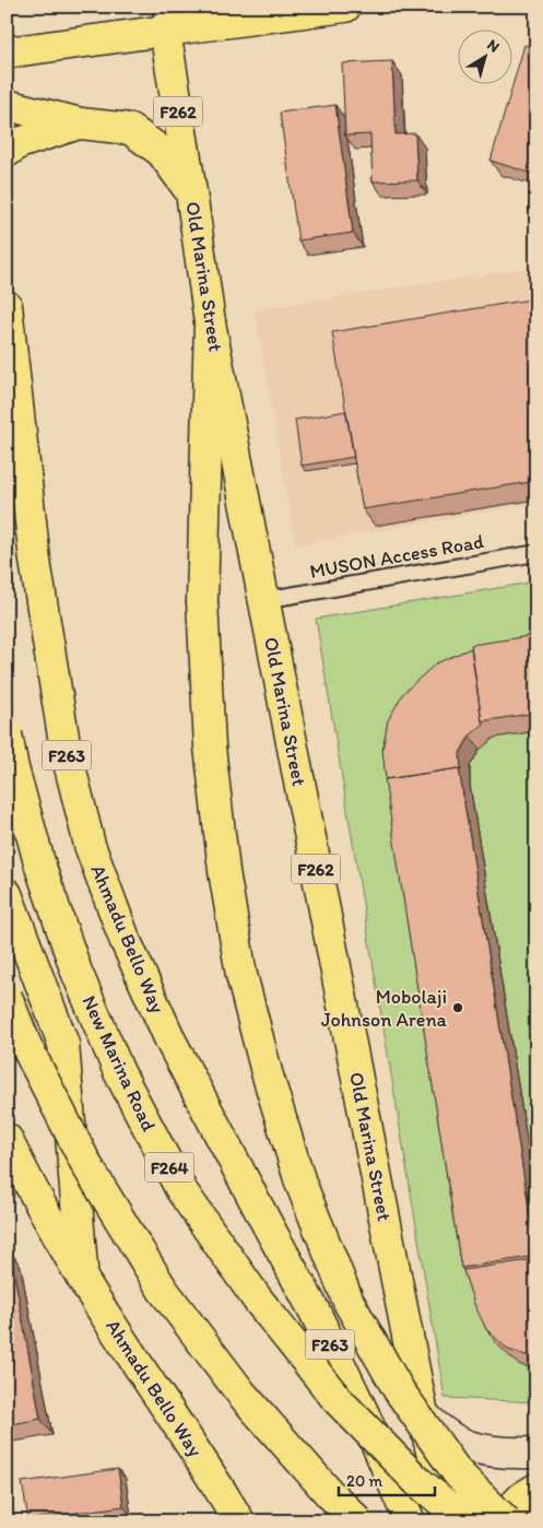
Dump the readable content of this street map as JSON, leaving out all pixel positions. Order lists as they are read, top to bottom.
{
  "streets": {
    "main road": [
      "F262",
      "Old Marina Street",
      "F263",
      "Ahmadu Bello Way",
      "New Marina Road",
      "F264"
    ],
    "lane": ["MUSON Access Road"]
  },
  "crossings": [
    ["Old Marina Street", "MUSON Access Road"]
  ],
  "places": ["Mobolaji Johnson Arena"],
  "scale_bar": "20 m",
  "north": "top right"
}
